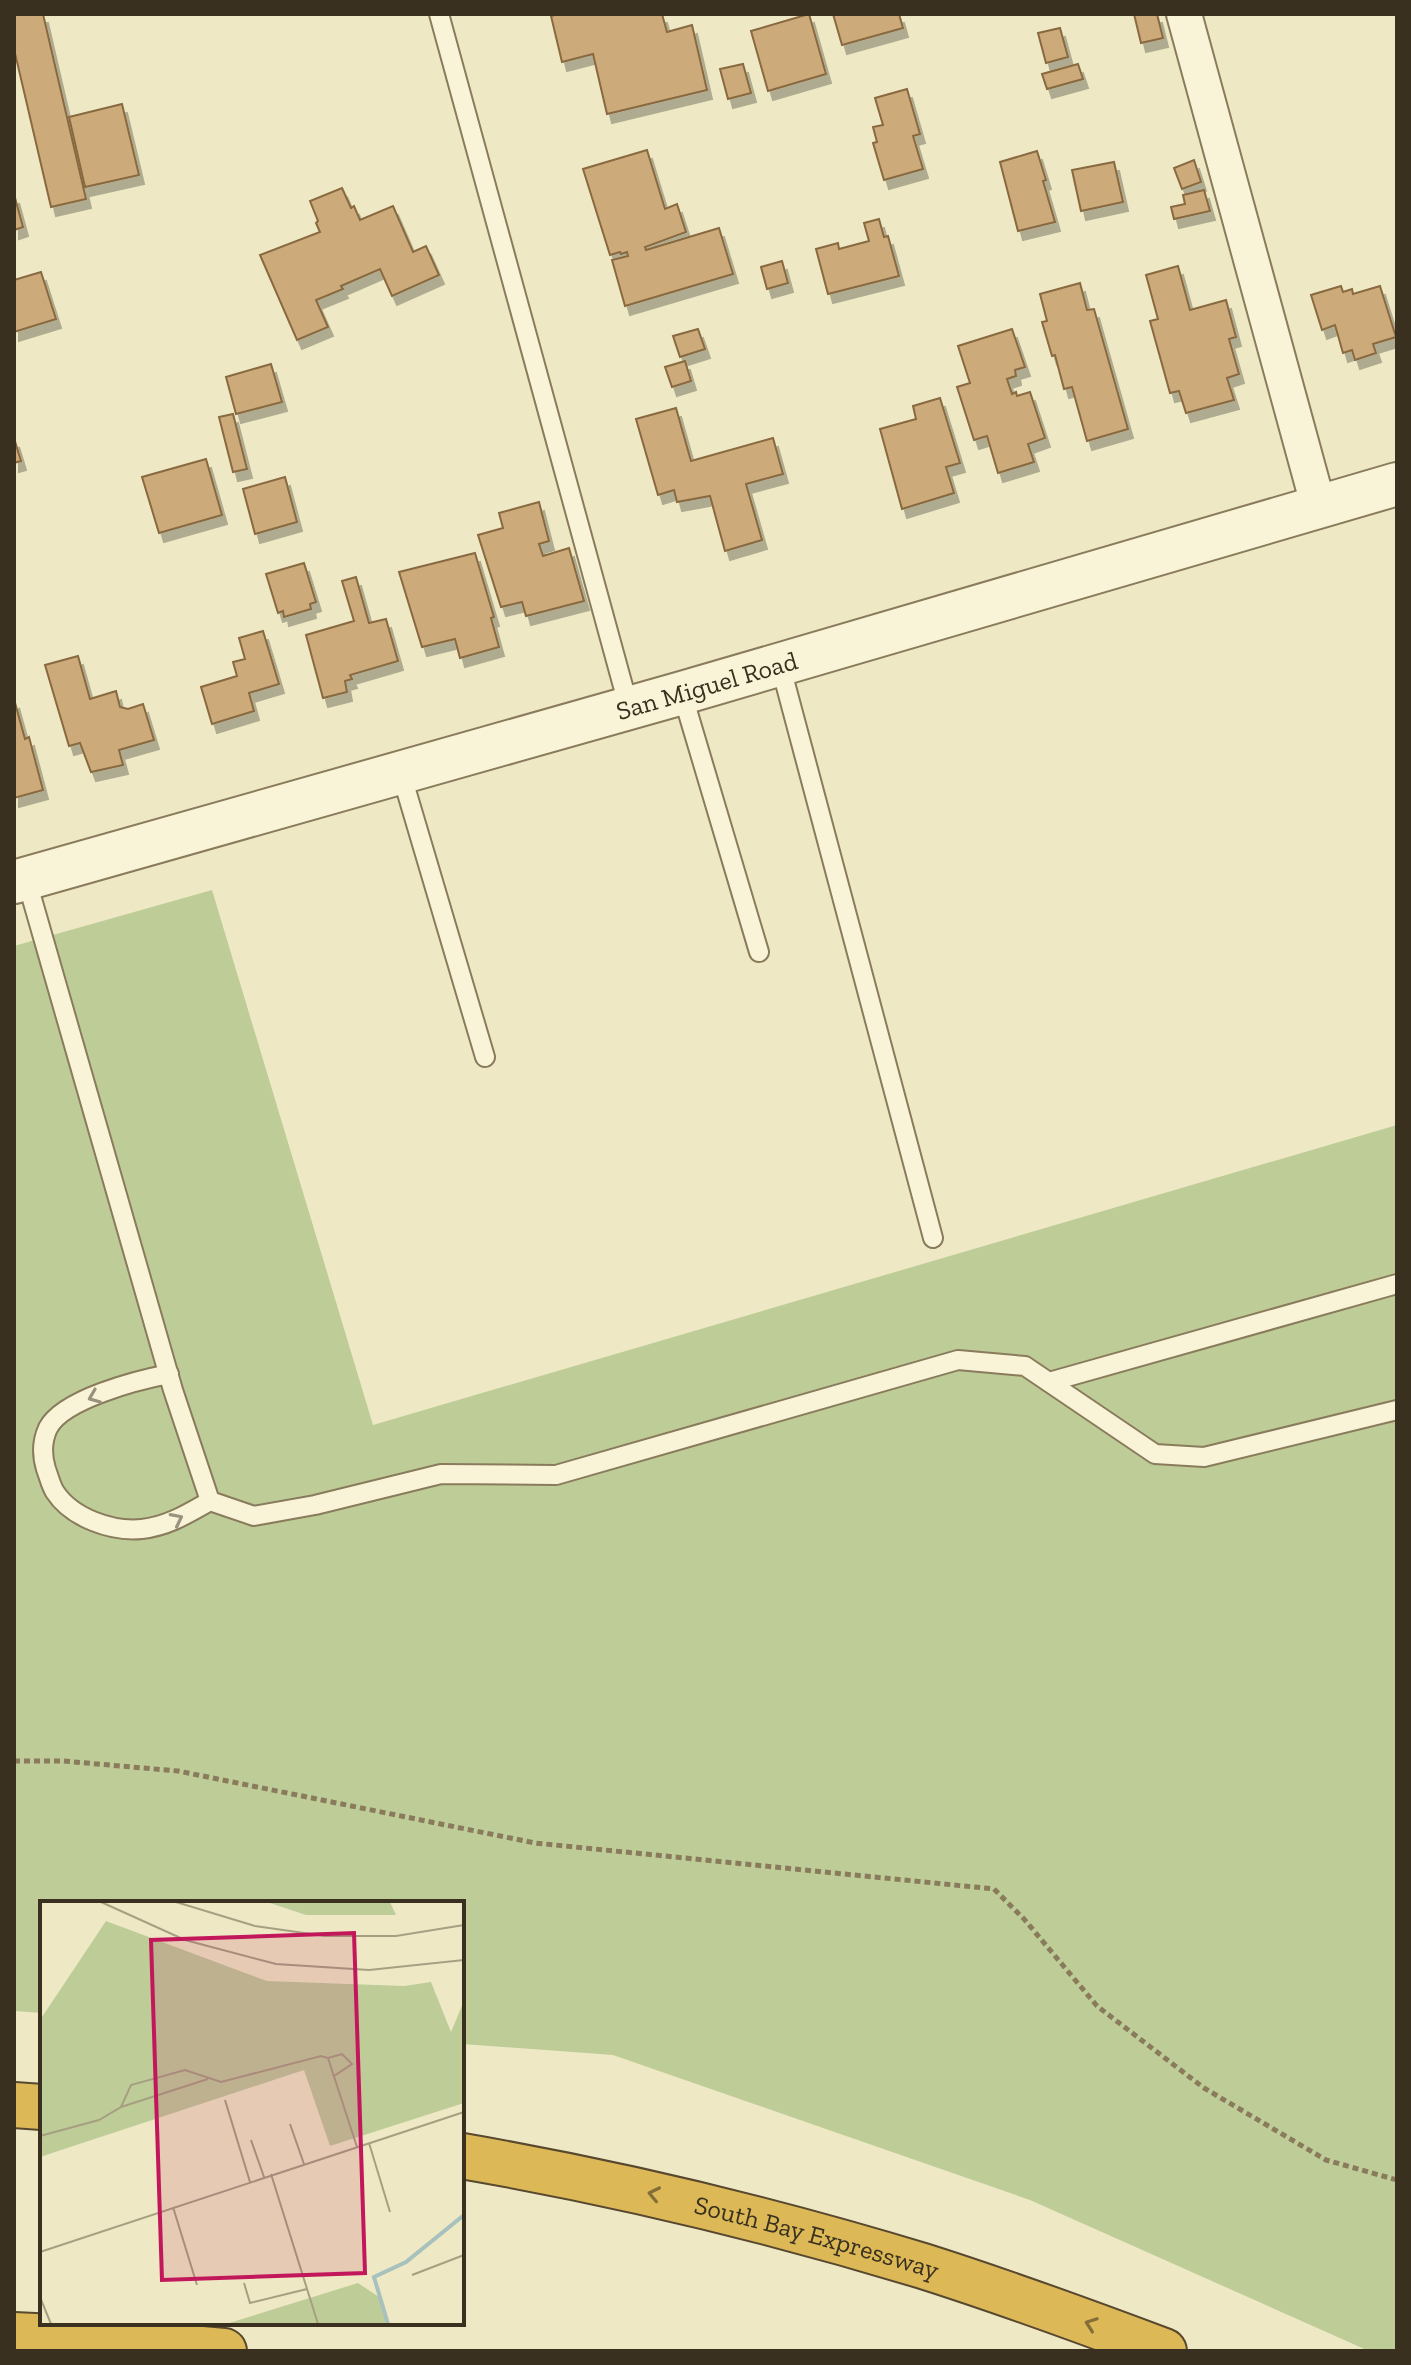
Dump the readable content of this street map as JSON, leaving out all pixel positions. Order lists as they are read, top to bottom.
{
  "streets": {
    "highway": ["South Bay Expressway"],
    "street": ["San Miguel Road"]
  },
  "one_way": ["South Bay Expressway"]
}
